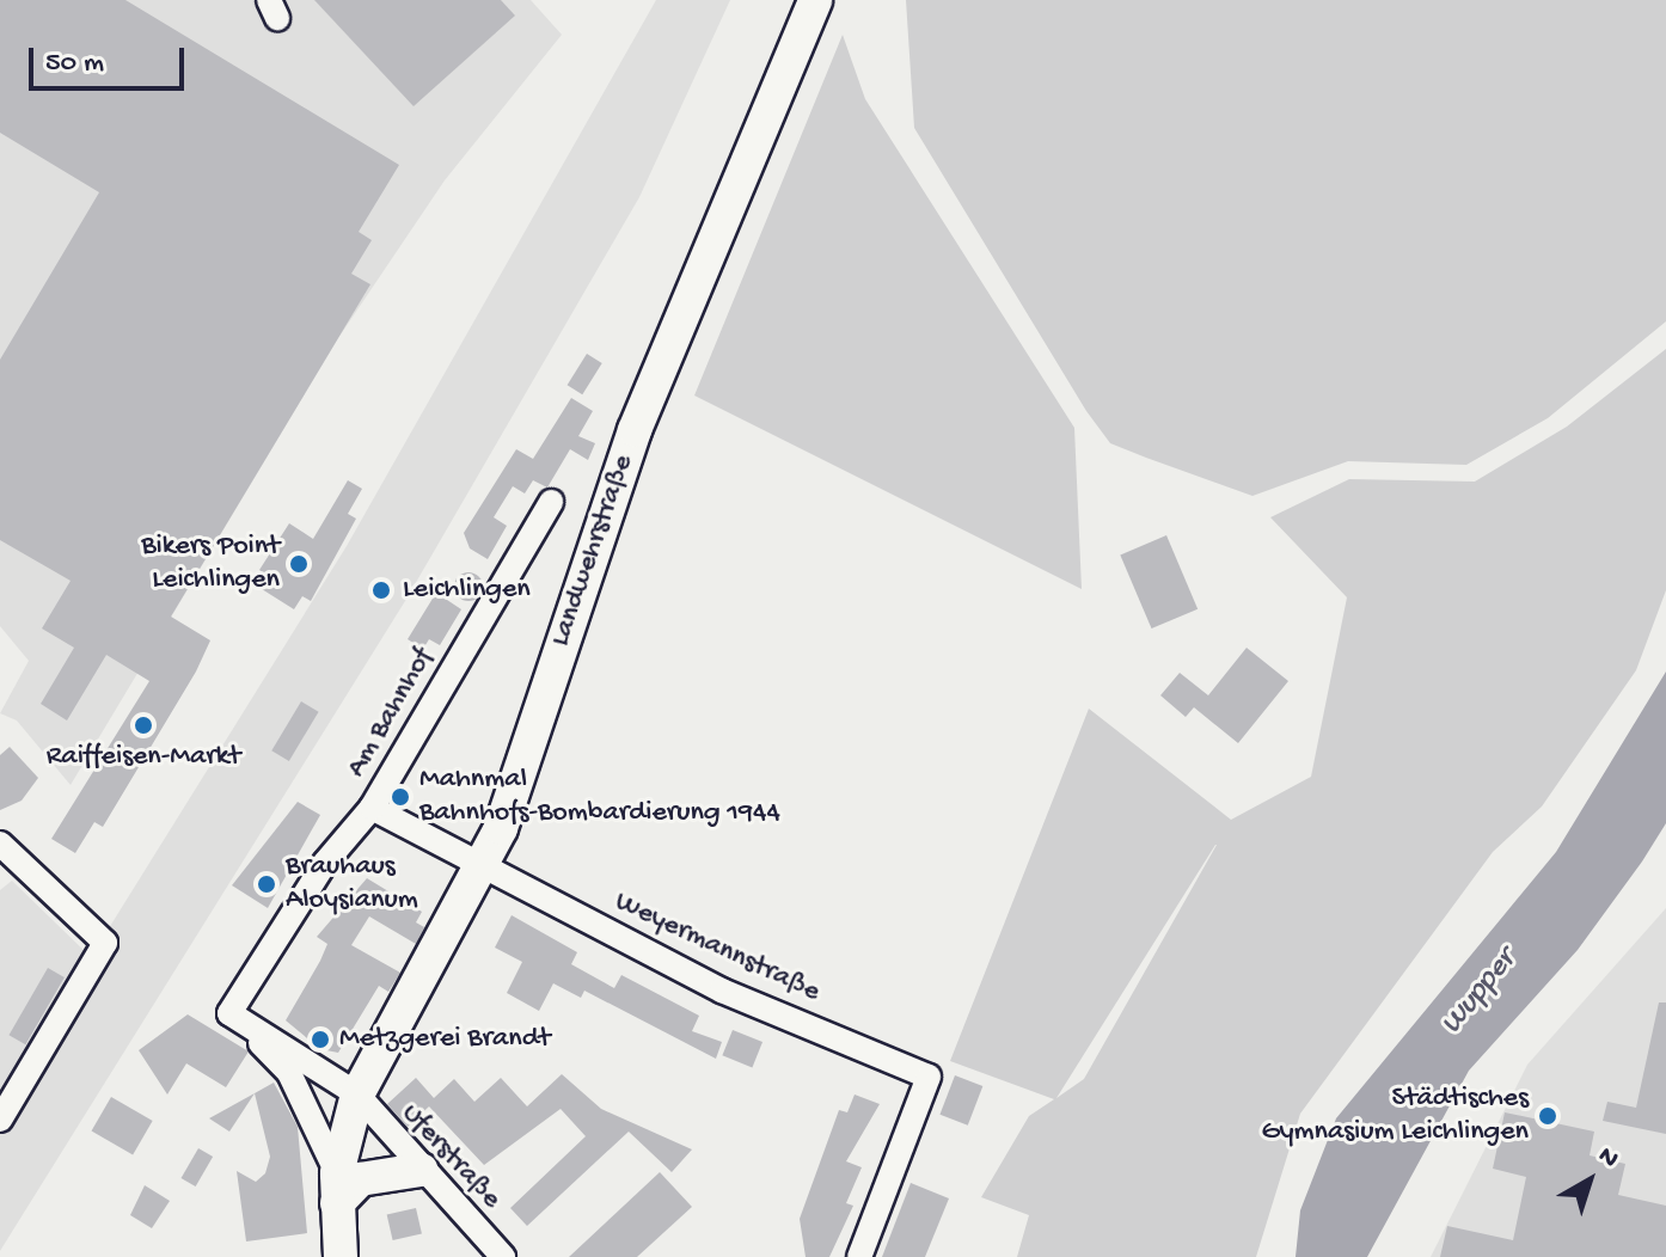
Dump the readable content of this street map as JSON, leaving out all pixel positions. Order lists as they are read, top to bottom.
{
  "streets": {
    "main road": ["Landwehrstraße"],
    "street": ["Am Bahnhof", "Weyermannstraße", "Uferstraße"]
  },
  "crossings": [
    ["Landwehrstraße", "Am Bahnhof"],
    ["Landwehrstraße", "Weyermannstraße"],
    ["Landwehrstraße", "Uferstraße"],
    ["Am Bahnhof", "Weyermannstraße"],
    ["Am Bahnhof", "Uferstraße"]
  ],
  "water": ["Wupper"],
  "places": [
    "Bikers Point Leichlingen",
    "Leichlingen",
    "Raiffeisen-Markt",
    "Mahnmal Bahnhofs-Bombardierung 1944",
    "Brauhaus Aloysianum",
    "Metzgerei Brandt",
    "Städtisches Gymnasium Leichlingen"
  ],
  "scale_bar": "50 m",
  "north": "top right"
}
